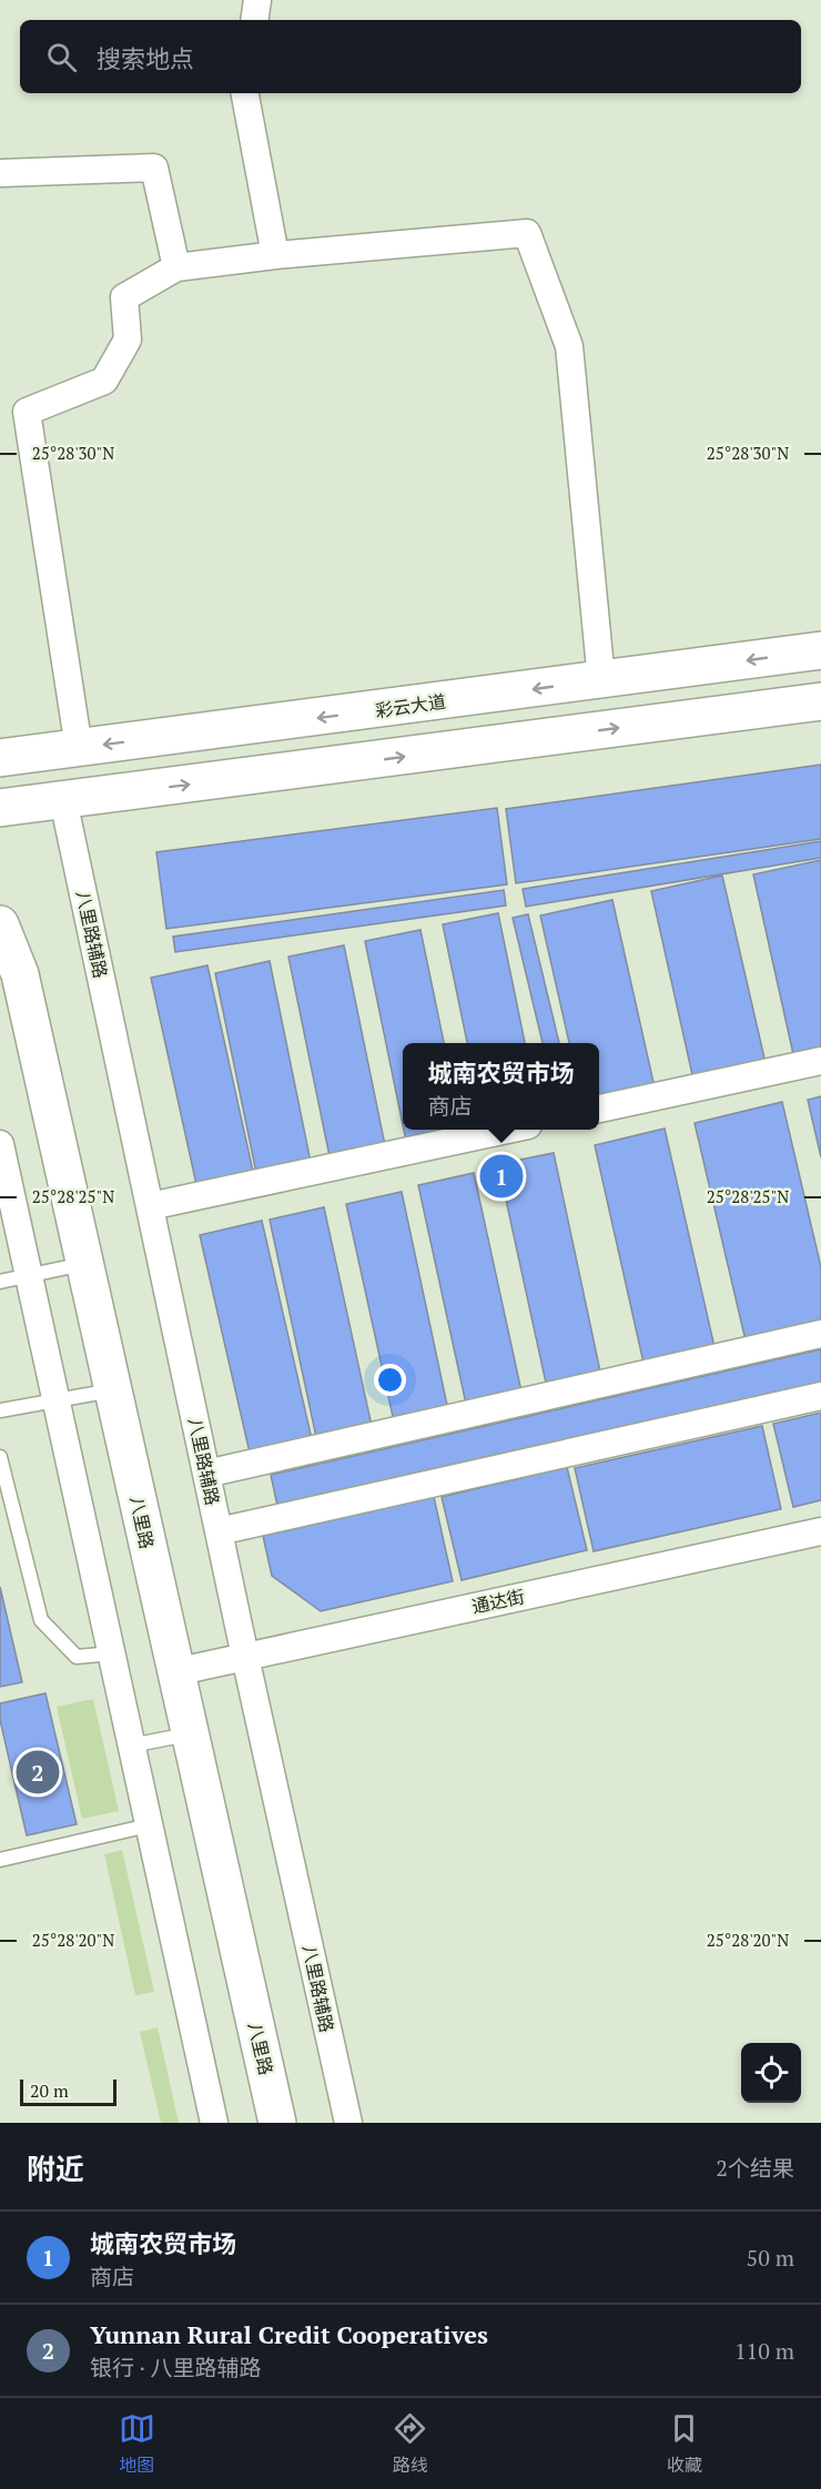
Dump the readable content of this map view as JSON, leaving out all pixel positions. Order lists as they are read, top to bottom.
{
  "streets": {
    "main road": ["彩云大道", "八里路"],
    "street": ["八里路辅路", "通达街"]
  },
  "crossings": [
    ["八里路辅路", "通达街"],
    ["八里路", "通达街"]
  ],
  "scale_bar": "20 m",
  "page": {
    "search": "搜索地点",
    "popup": ["城南农贸市场", "商店"],
    "pins": ["1", "2"],
    "scale": "20 m",
    "heading": ["附近", "2个结果"],
    "list": [
      {
        "mark": "1",
        "name": "城南农贸市场",
        "note": "商店",
        "value": "50 m"
      },
      {
        "mark": "2",
        "name": "Yunnan Rural Credit Cooperatives",
        "note": "银行 · 八里路辅路",
        "value": "110 m"
      }
    ],
    "nav": ["地图", "路线", "收藏"]
  },
  "coordinates": ["25°28'30\"N", "25°28'25\"N", "25°28'20\"N"]
}
